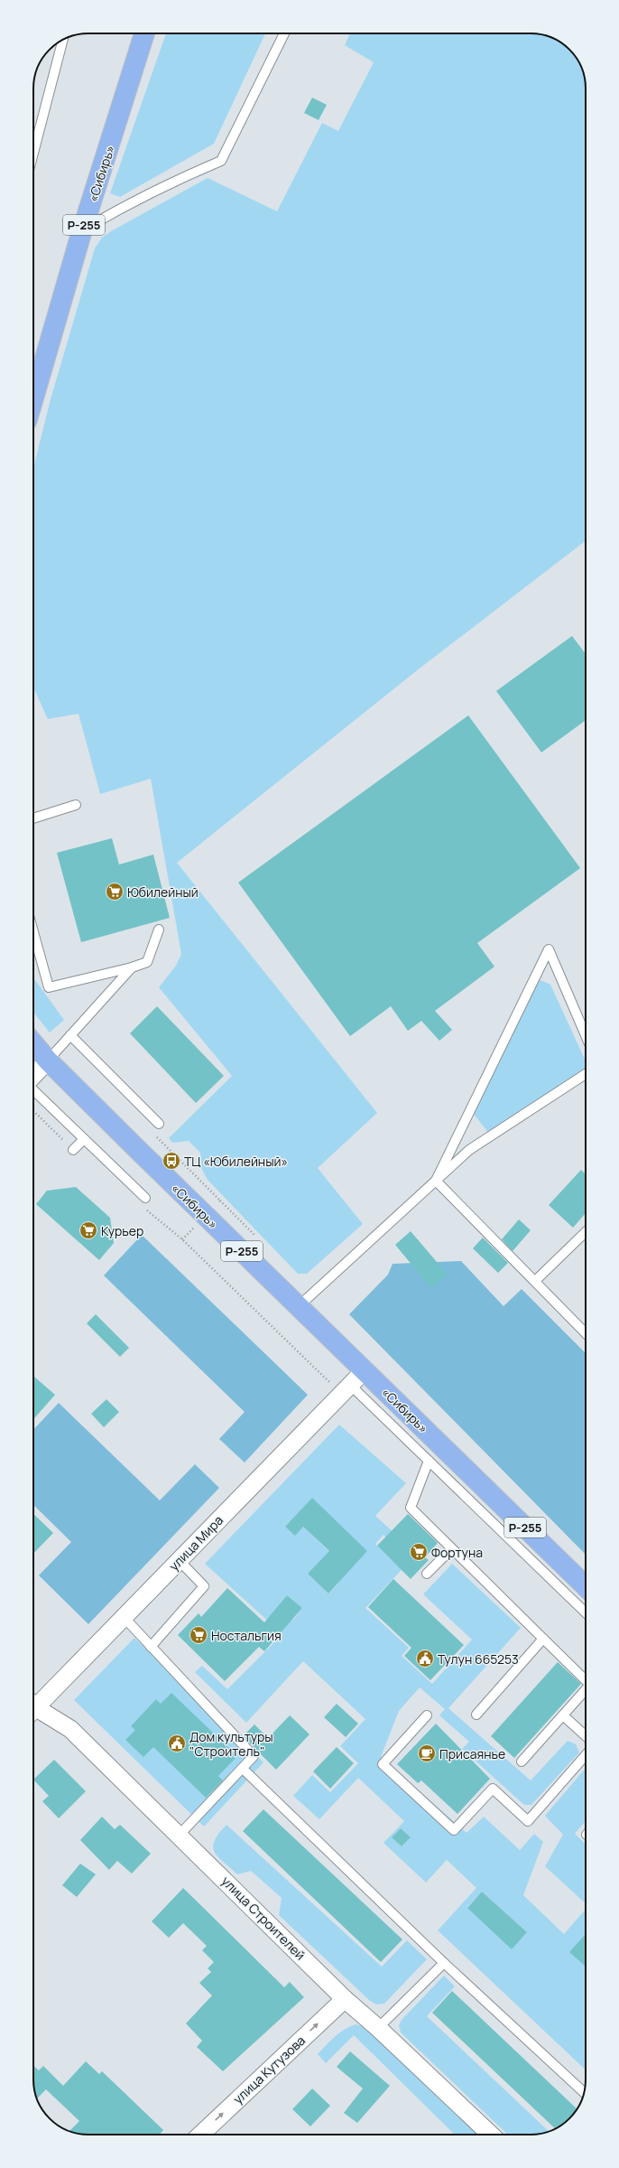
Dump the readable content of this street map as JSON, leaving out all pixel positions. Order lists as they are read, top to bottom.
{
  "streets": {
    "highway": ["«Сибирь»", "Р-255"],
    "street": ["улица Мира", "улица Строителей", "улица Кутузова"]
  },
  "crossings": [
    ["«Сибирь»", "улица Мира"],
    ["улица Строителей", "улица Кутузова"]
  ],
  "one_way": ["улица Кутузова"],
  "places": {
    "supermarket": [
      "Юбилейный",
      "Курьер",
      "Фортуна",
      "Ностальгия"
    ],
    "bus stop": ["ТЦ «Юбилейный»"],
    "public building": ["Тулун 665253", "Дом культуры \"Строитель\""],
    "cafe": ["Присаянье"]
  }
}
